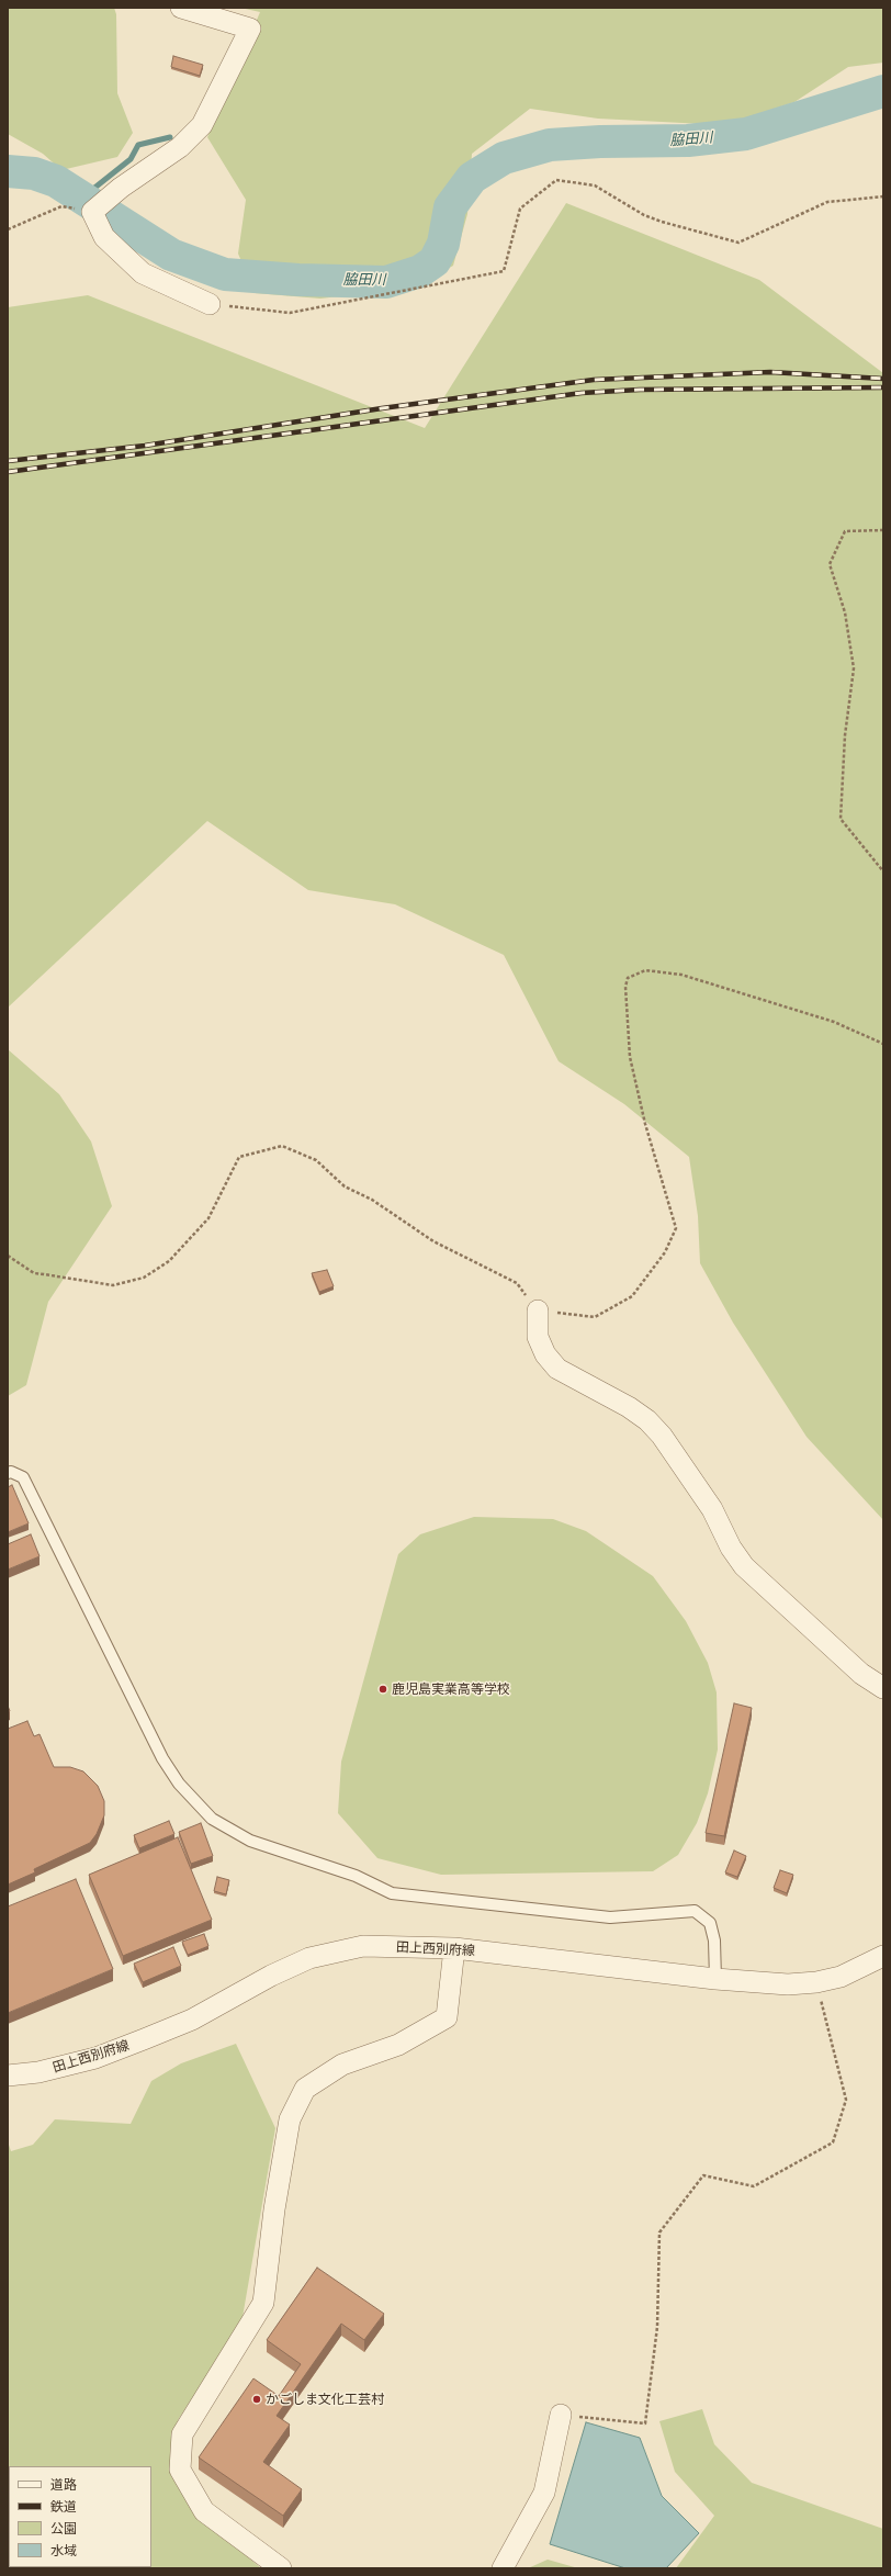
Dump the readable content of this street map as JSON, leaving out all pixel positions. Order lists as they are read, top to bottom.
{
  "streets": {
    "street": ["田上西別府線"]
  },
  "water": ["脇田川"],
  "places": ["鹿児島実業高等学校", "かごしま文化工芸村"],
  "legend": [
    "道路",
    "鉄道",
    "公園",
    "水域"
  ]
}
